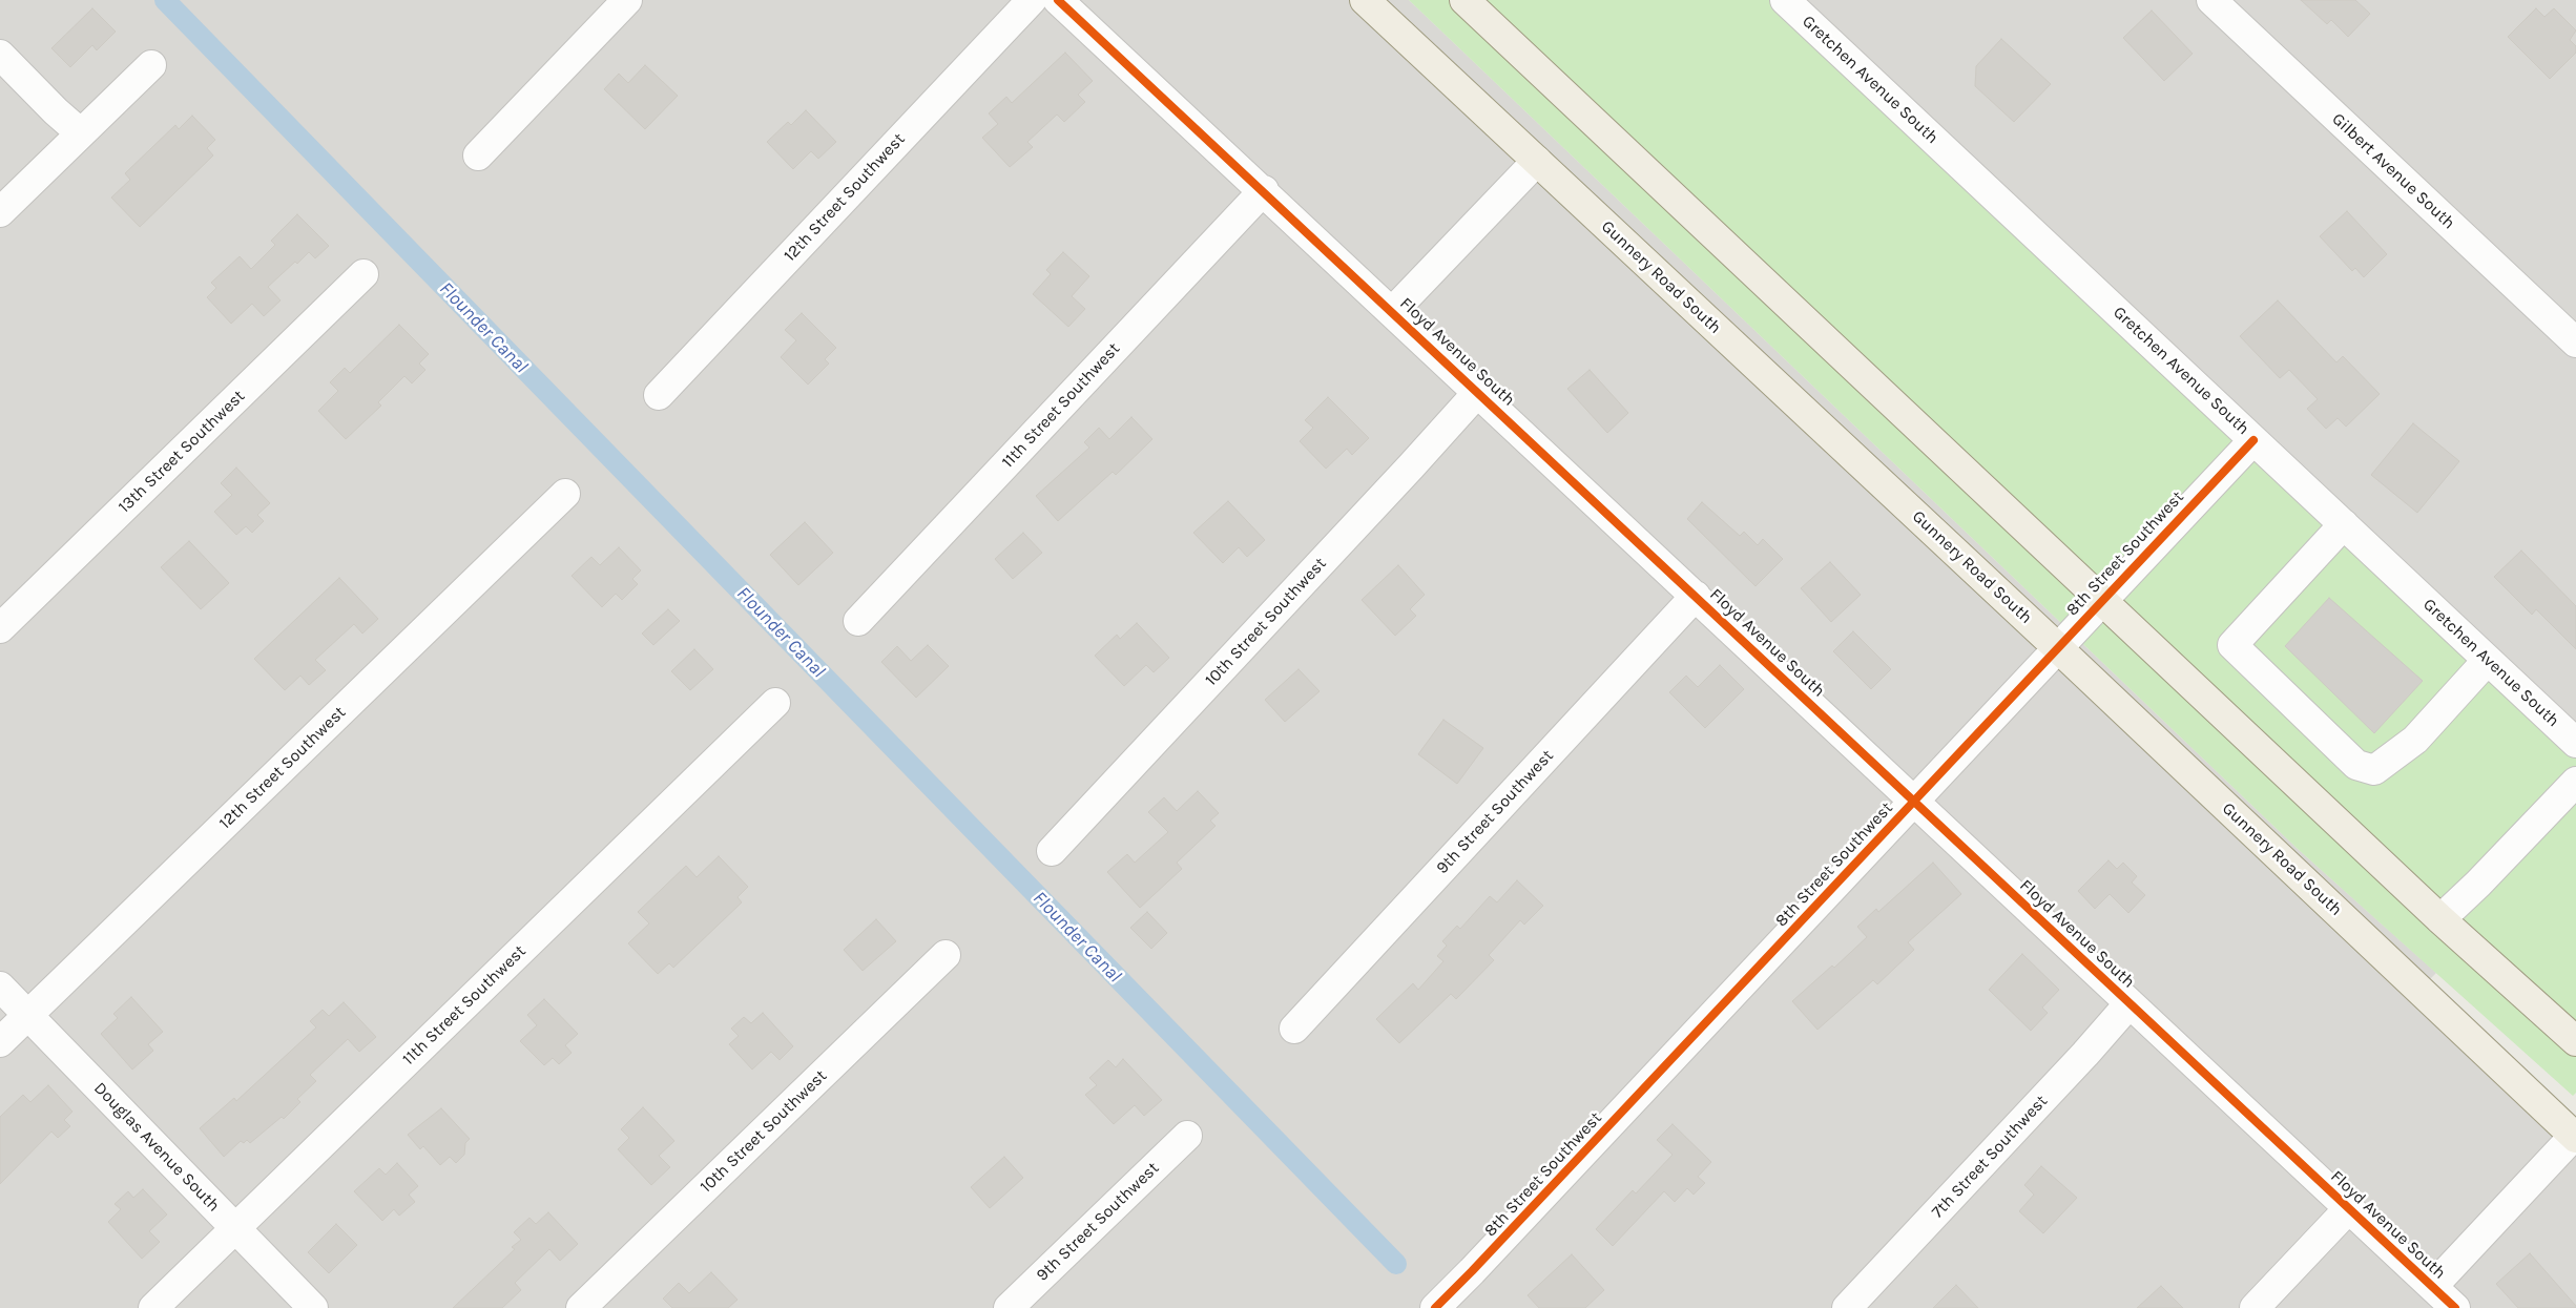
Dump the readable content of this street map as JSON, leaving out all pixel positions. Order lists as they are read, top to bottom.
{
  "streets": {
    "main road": ["Gunnery Road South"],
    "street": [
      "Gretchen Avenue South",
      "Gilbert Avenue South",
      "12th Street Southwest",
      "Floyd Avenue South",
      "11th Street Southwest",
      "13th Street Southwest",
      "8th Street Southwest",
      "10th Street Southwest",
      "9th Street Southwest",
      "Douglas Avenue South",
      "7th Street Southwest"
    ]
  },
  "crossings": [
    ["Gretchen Avenue South", "8th Street Southwest"],
    ["12th Street Southwest", "Douglas Avenue South"],
    ["Gunnery Road South", "8th Street Southwest"],
    ["Floyd Avenue South", "11th Street Southwest"],
    ["Floyd Avenue South", "8th Street Southwest"],
    ["Floyd Avenue South", "10th Street Southwest"],
    ["Floyd Avenue South", "9th Street Southwest"],
    ["Floyd Avenue South", "7th Street Southwest"],
    ["11th Street Southwest", "Douglas Avenue South"]
  ],
  "water": ["Flounder Canal"]
}
